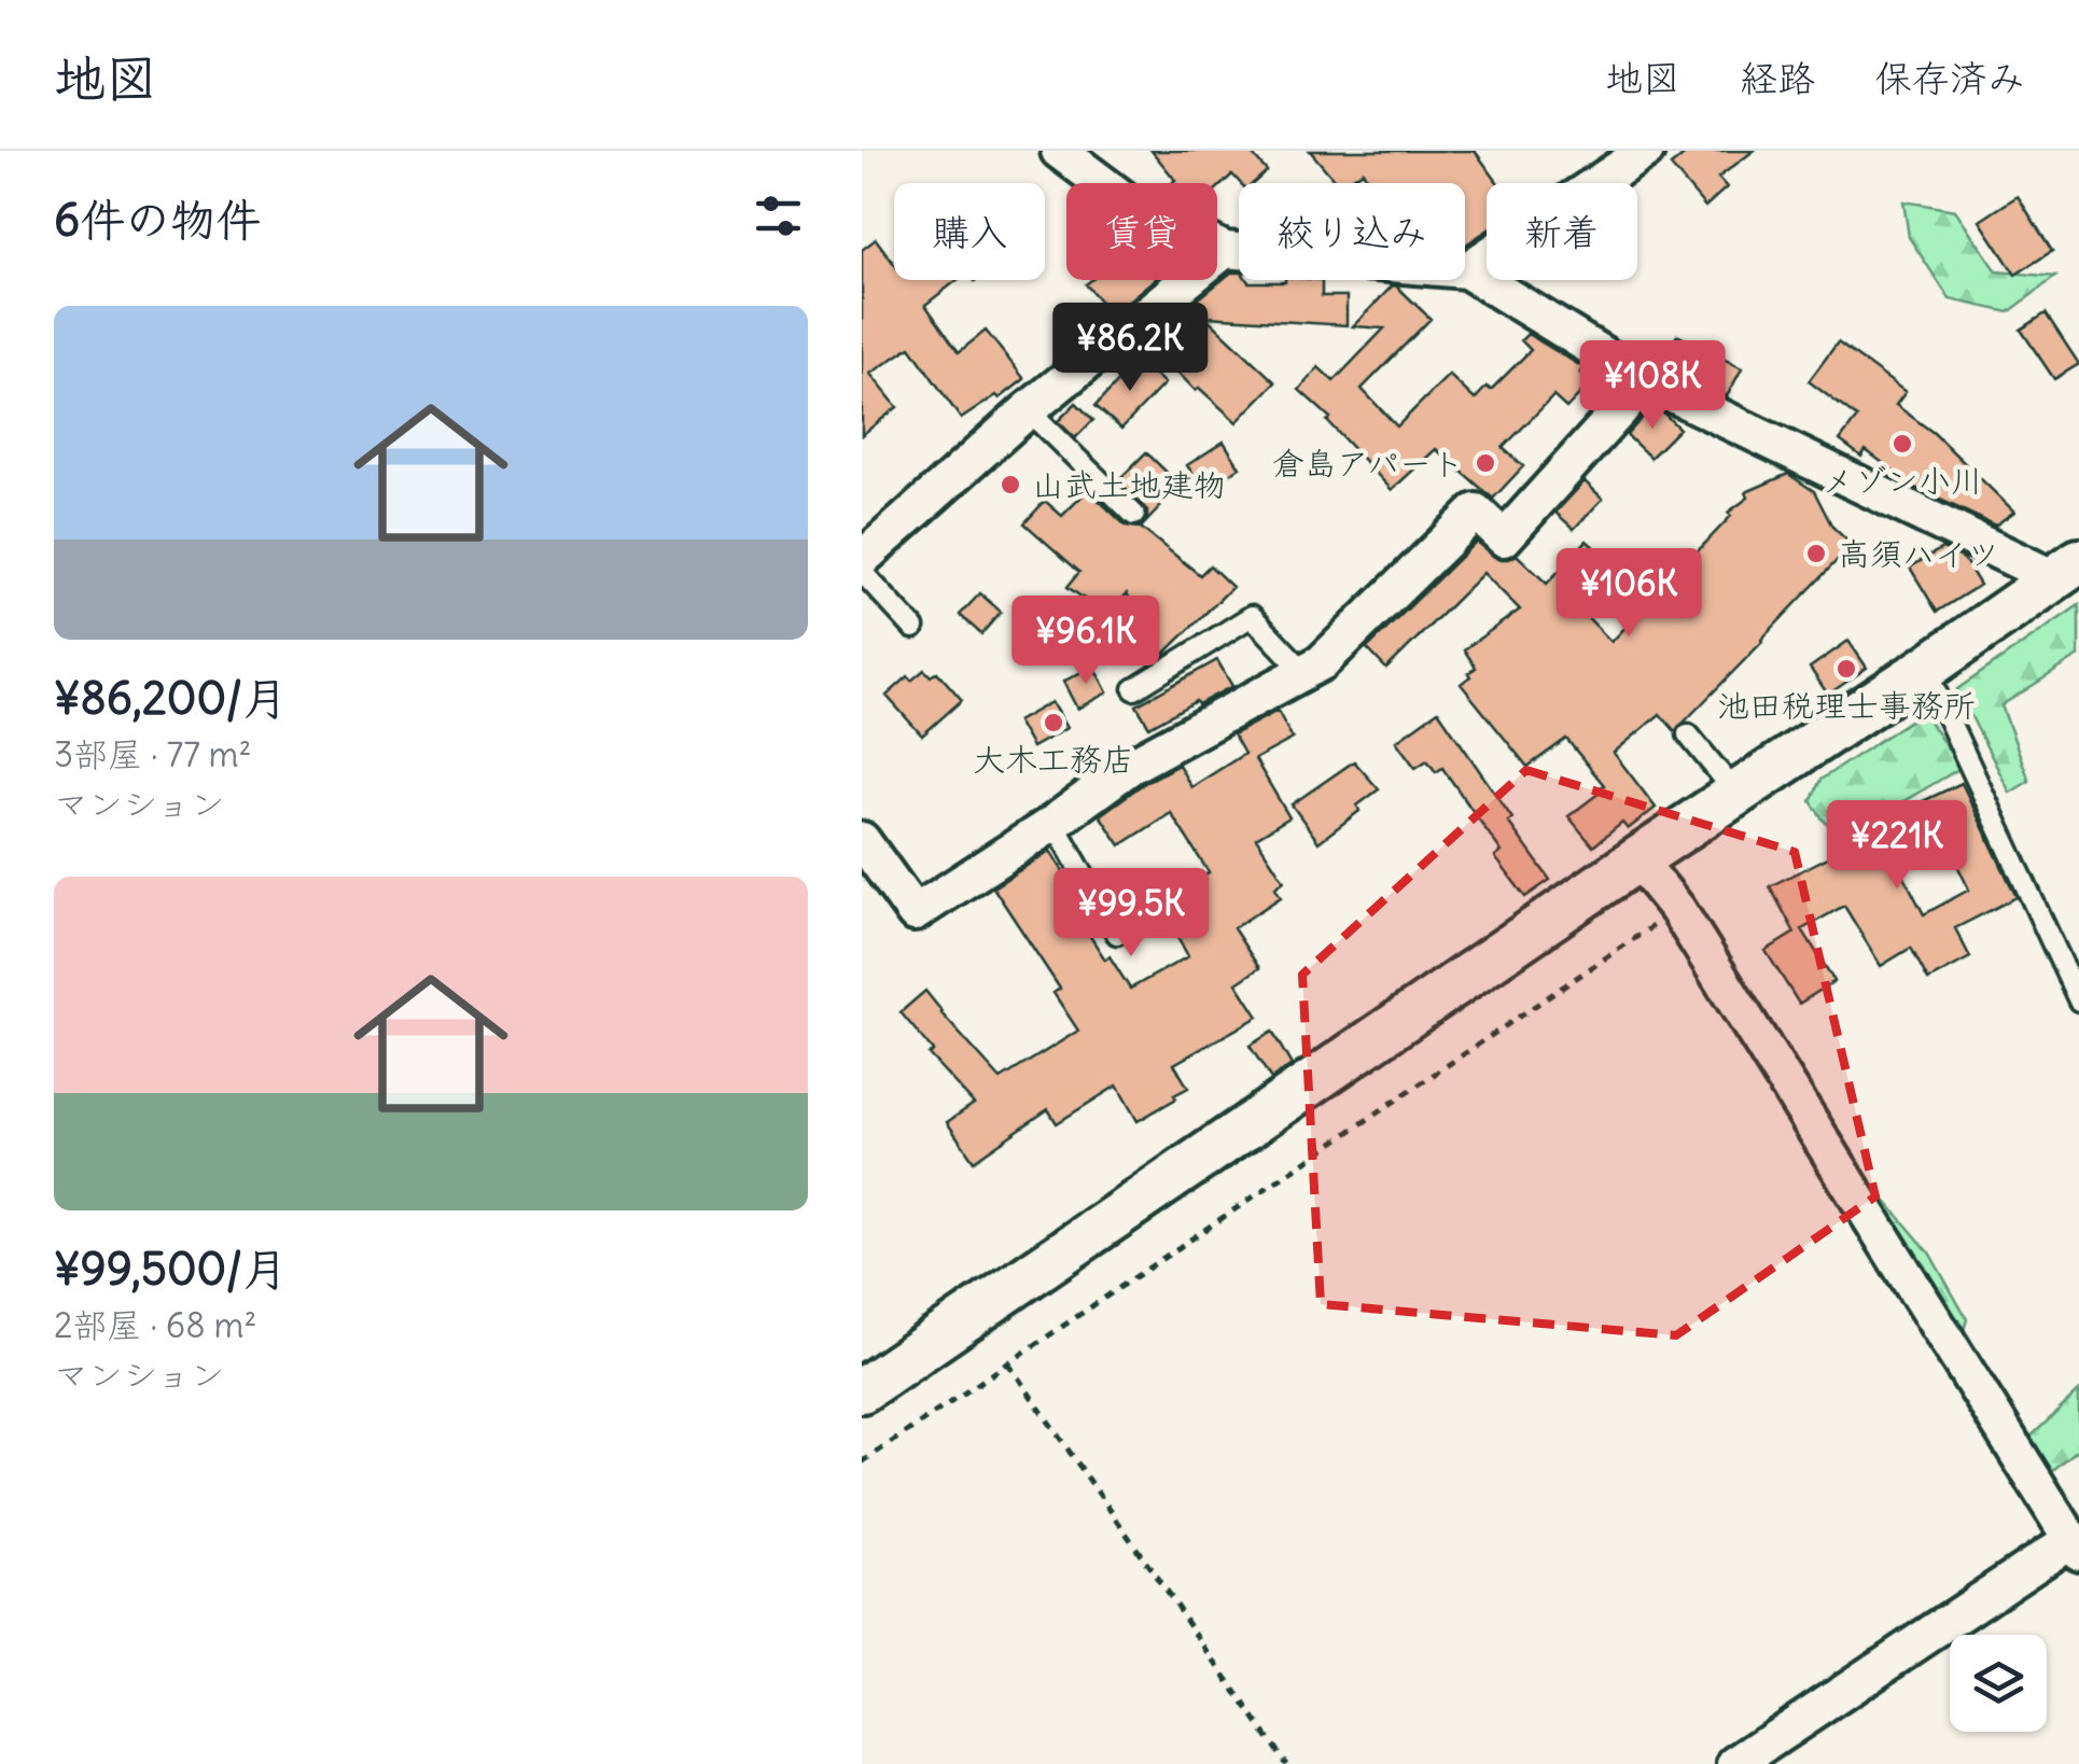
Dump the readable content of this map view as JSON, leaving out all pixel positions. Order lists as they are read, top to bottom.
{
  "places": [
    "メゾン小川",
    "倉島アパート",
    "山武土地建物",
    "高須ハイツ",
    "池田税理士事務所",
    "大木工務店"
  ],
  "page": {
    "header": "地図",
    "nav": ["地図", "経路", "保存済み"],
    "heading": "6件の物件",
    "chip": [
      "購入",
      "賃貸",
      "絞り込み",
      "新着"
    ],
    "list": [
      {
        "name": "¥86,200/月",
        "note": "3部屋 · 77 m² · マンション"
      },
      {
        "name": "¥99,500/月",
        "note": "2部屋 · 68 m² · マンション"
      }
    ],
    "price": [
      "¥86.2K",
      "¥108K",
      "¥106K",
      "¥96.1K",
      "¥221K",
      "¥99.5K"
    ]
  }
}
